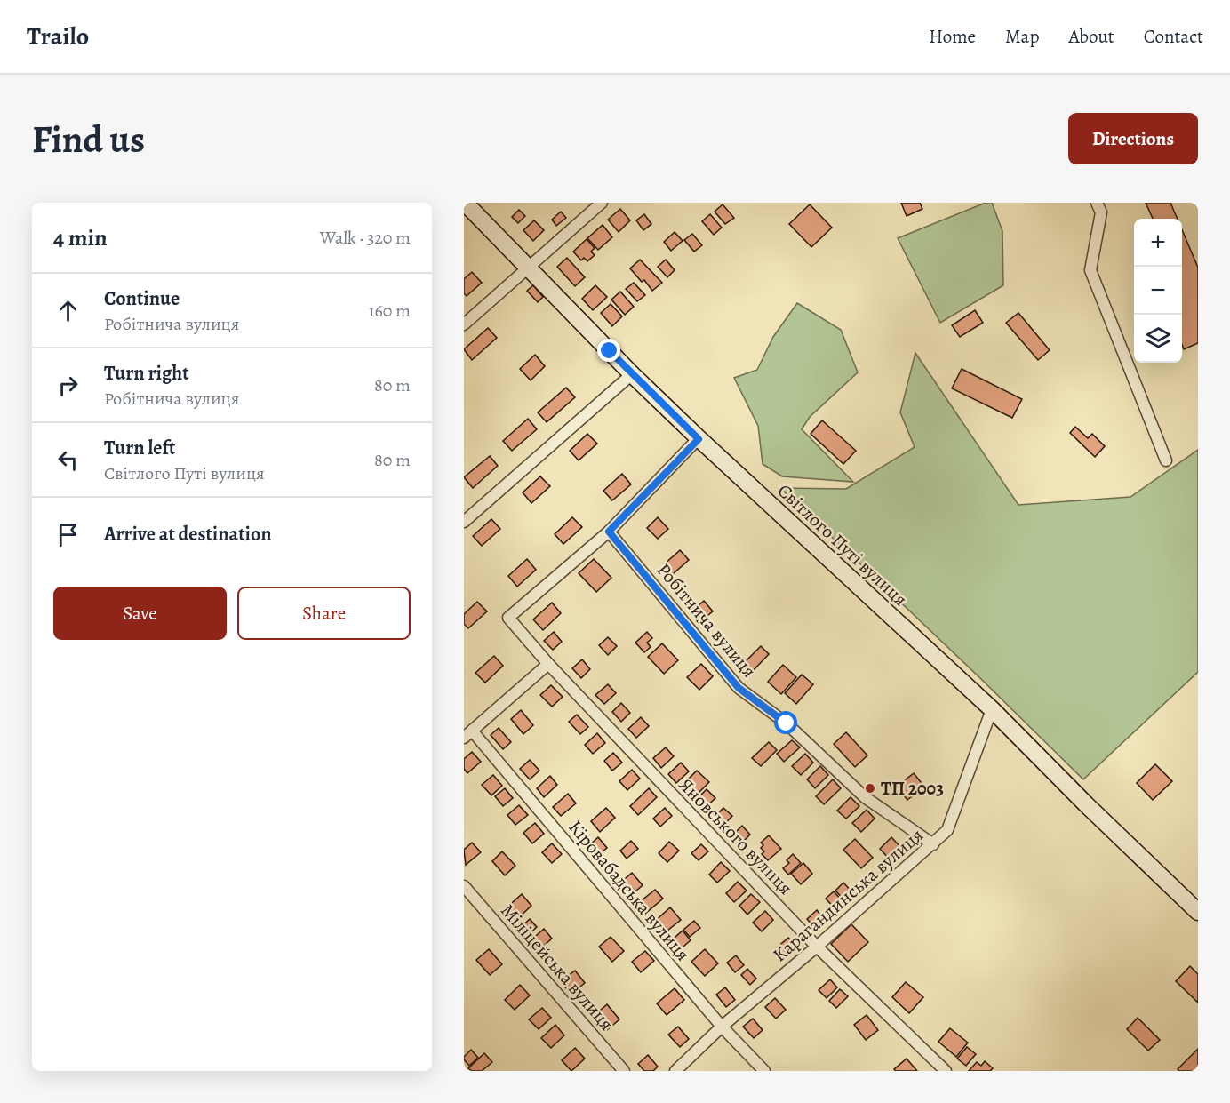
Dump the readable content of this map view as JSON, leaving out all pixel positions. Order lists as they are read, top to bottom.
{
  "streets": {
    "main road": ["Світлого Путі вулиця"],
    "street": [
      "Робітнича вулиця",
      "Яновського вулиця",
      "Кіровабадська вулиця",
      "Карагандинська вулиця",
      "Міліцейська вулиця"
    ]
  },
  "crossings": [
    ["Світлого Путі вулиця", "Карагандинська вулиця"],
    ["Робітнича вулиця", "Яновського вулиця"],
    ["Робітнича вулиця", "Карагандинська вулиця"],
    ["Яновського вулиця", "Карагандинська вулиця"],
    ["Кіровабадська вулиця", "Карагандинська вулиця"]
  ],
  "places": ["ТП 2003"],
  "page": {
    "header": "Trailo",
    "nav": [
      "Home",
      "Map",
      "About",
      "Contact"
    ],
    "buttons": [
      "Directions",
      ["Save", "Share"]
    ],
    "title": "Find us",
    "heading": ["4 min", "Walk · 320 m"],
    "map_buttons": ["+", "−"],
    "list": [
      ["Continue", "Робітнича вулиця", "160 m"],
      ["Turn right", "Робітнича вулиця", "80 m"],
      ["Turn left", "Світлого Путі вулиця", "80 m"],
      "Arrive at destination"
    ]
  }
}
